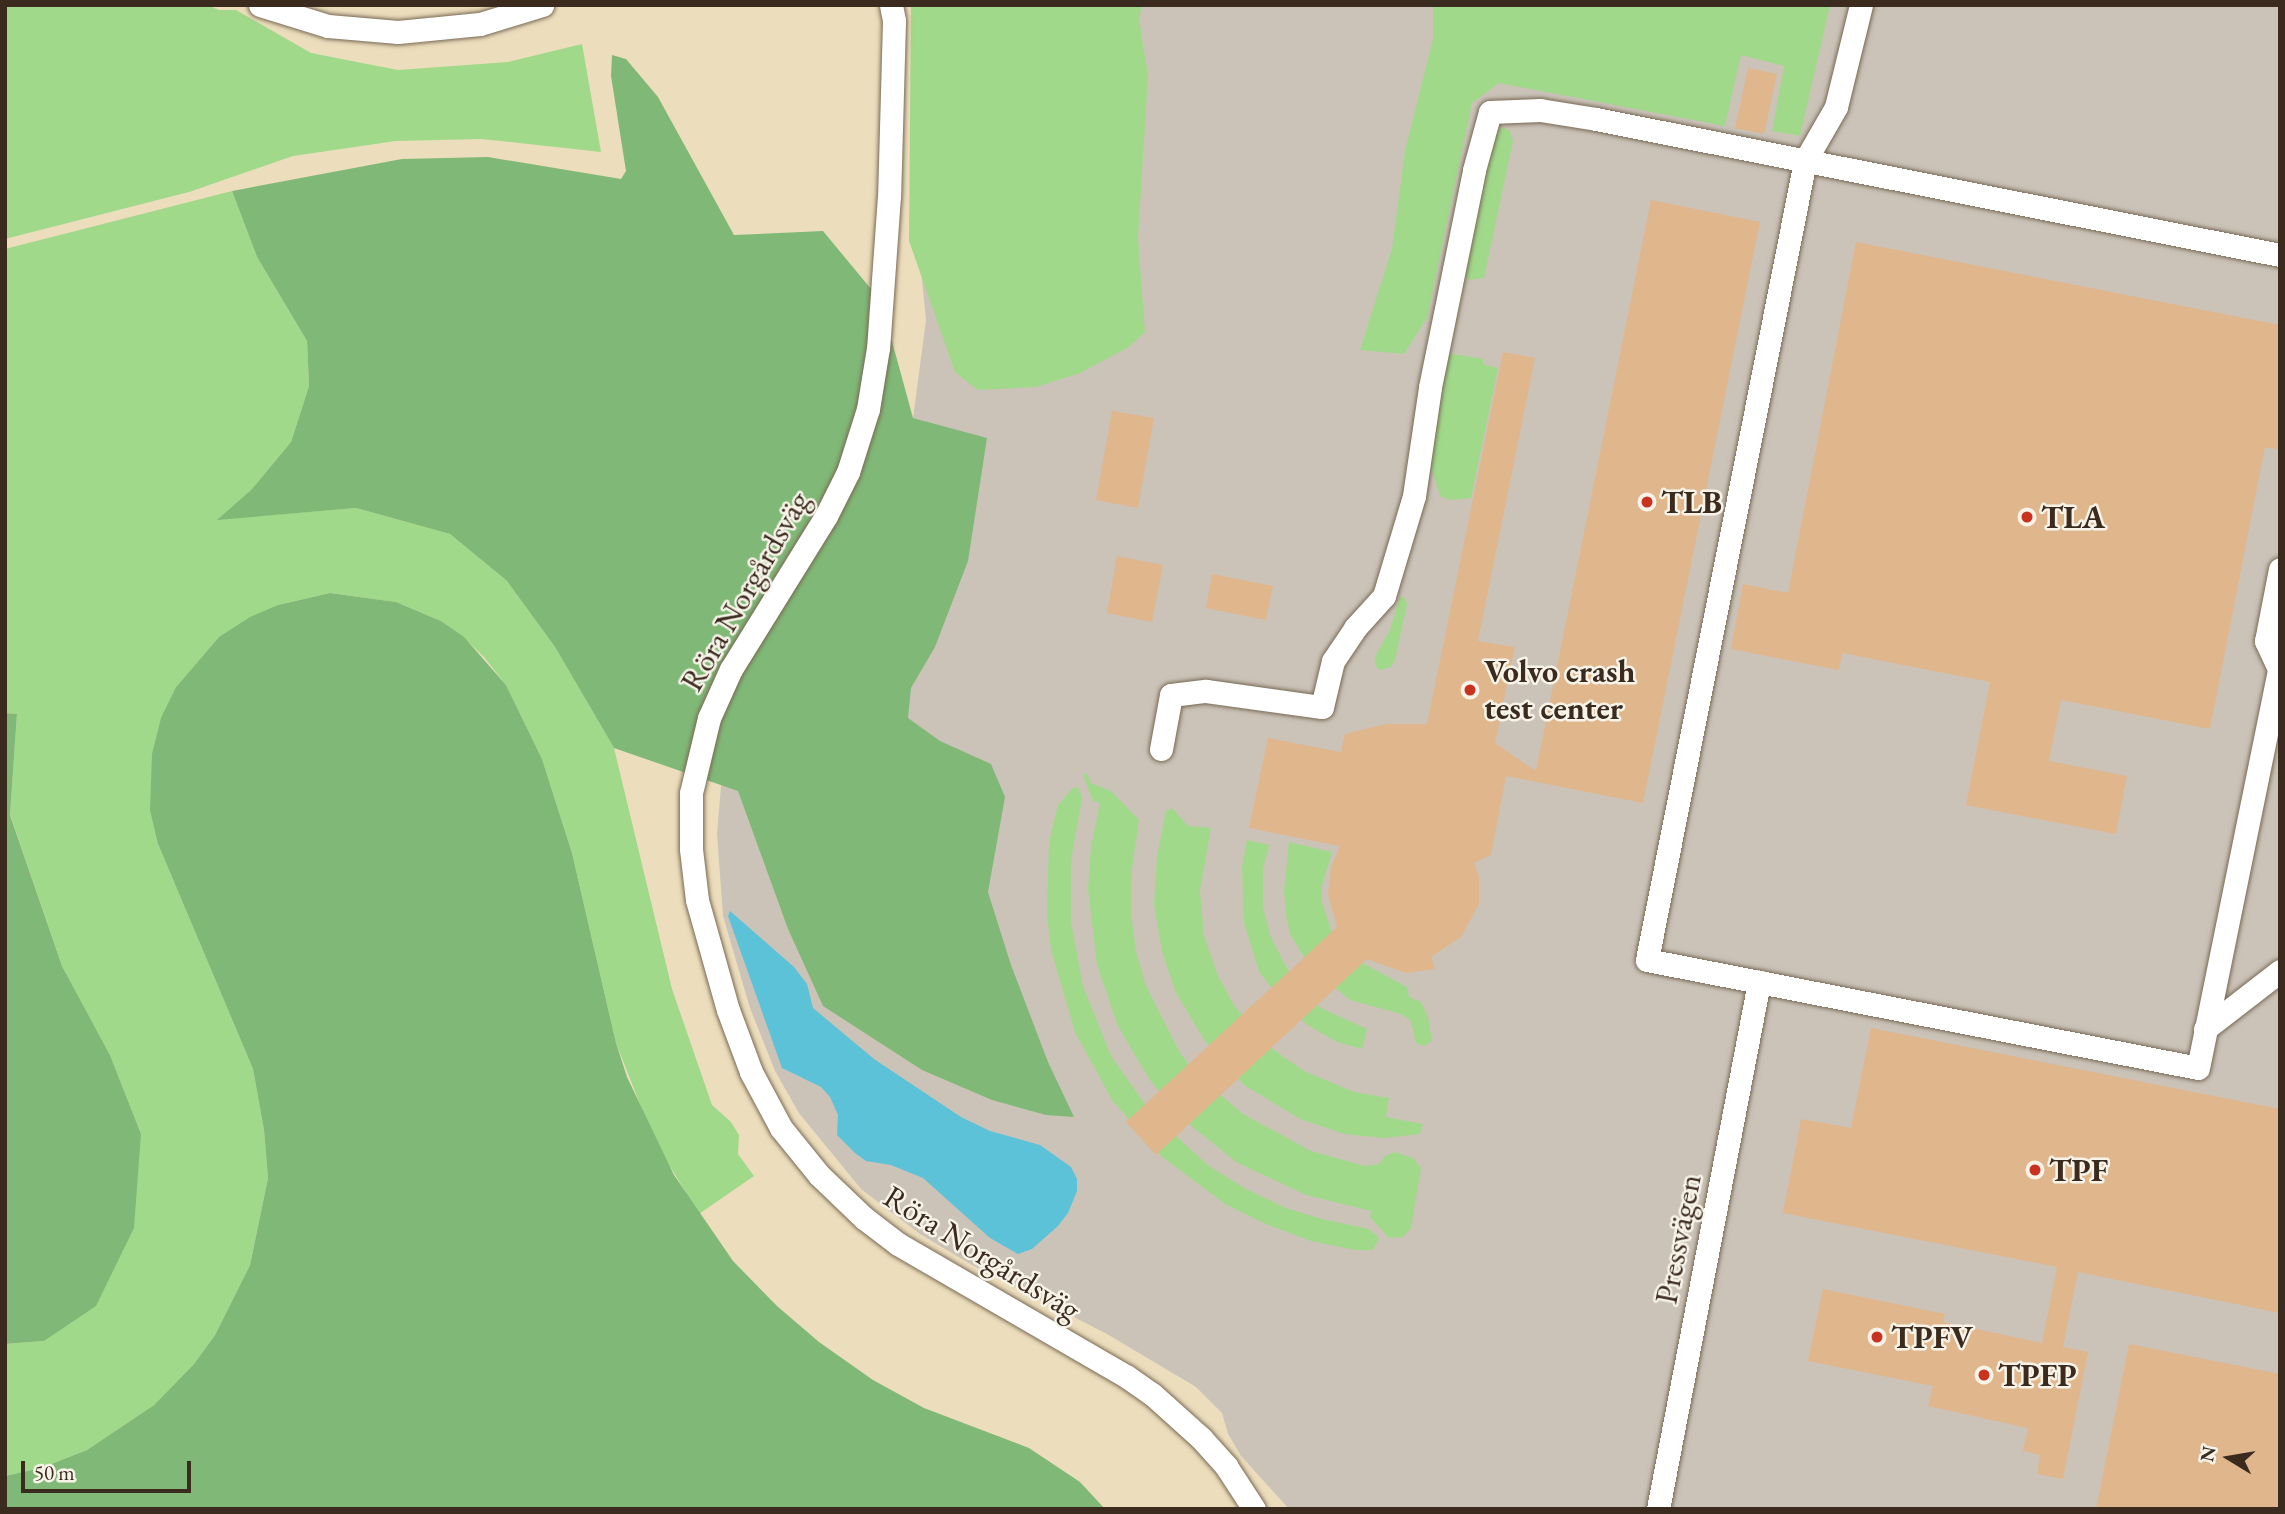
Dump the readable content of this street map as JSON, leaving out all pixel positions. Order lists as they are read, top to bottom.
{
  "streets": {
    "street": ["Röra Norgårdsväg", "Pressvägen"]
  },
  "places": [
    "TLB",
    "TLA",
    "Volvo crash test center",
    "TPF",
    "TPFV",
    "TPFP"
  ],
  "scale_bar": "50 m",
  "north": "left"
}
